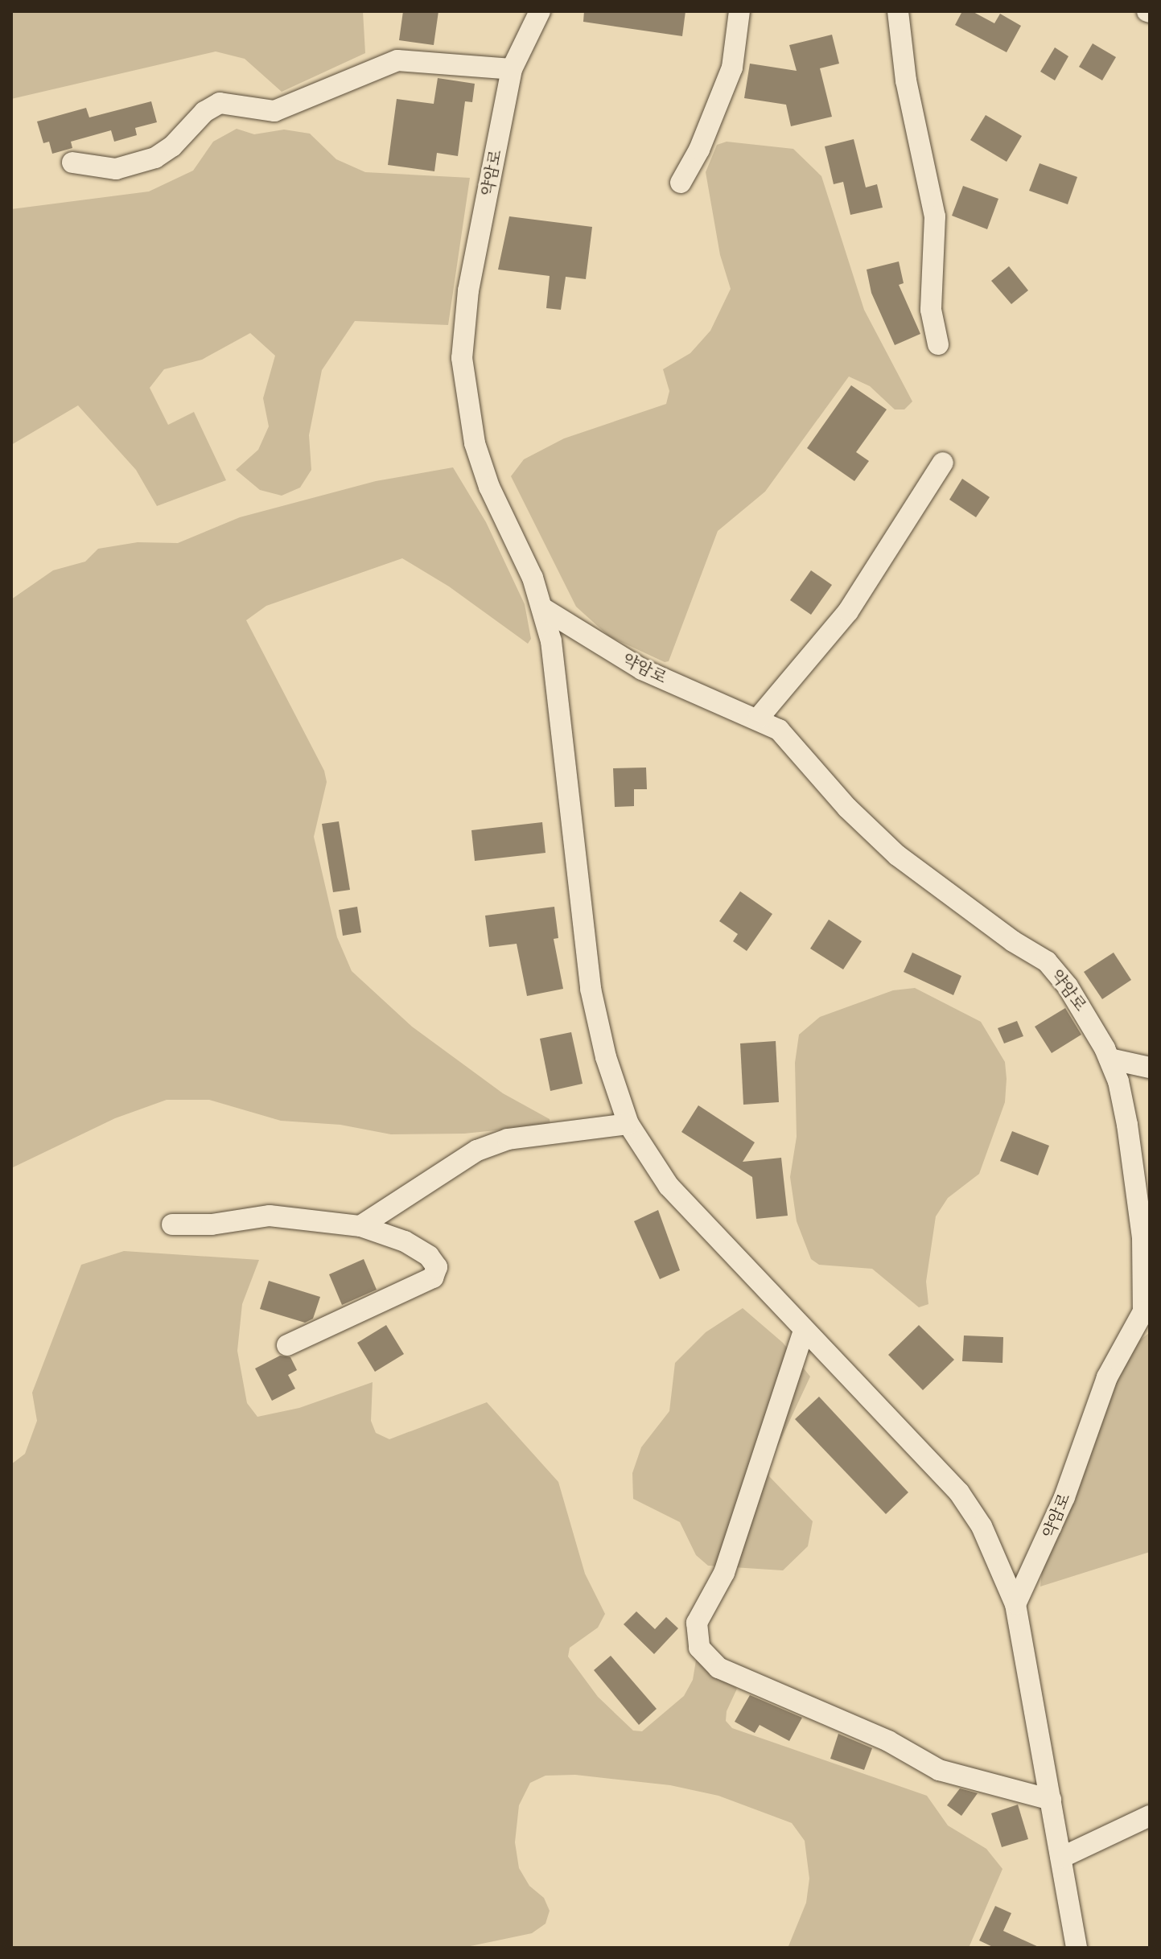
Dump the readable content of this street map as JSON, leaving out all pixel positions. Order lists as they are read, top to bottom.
{
  "streets": {
    "street": ["약암로"]
  }
}
